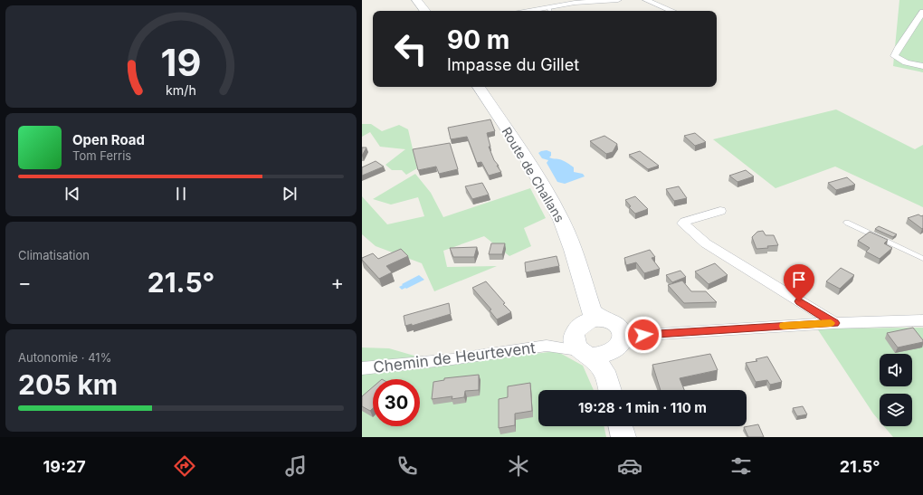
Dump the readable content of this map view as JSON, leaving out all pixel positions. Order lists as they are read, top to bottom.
{
  "streets": {
    "main road": ["Route de Challans"],
    "street": ["Chemin de Heurtevent"]
  },
  "crossings": [
    ["Route de Challans", "Chemin de Heurtevent"]
  ],
  "page": {
    "turn": ["90 m", "Impasse du Gillet"],
    "song": ["Open Road", "Tom Ferris"],
    "tile": [
      "Climatisation",
      ["Autonomie · 41%", "205 km"]
    ],
    "heat": ["−", "21.5°", "+"],
    "limit": "30",
    "trip": "19:28 · 1 min · 110 m",
    "tabs": ["19:27", "21.5°"],
    "gauge": ["19", "km/h"]
  }
}
